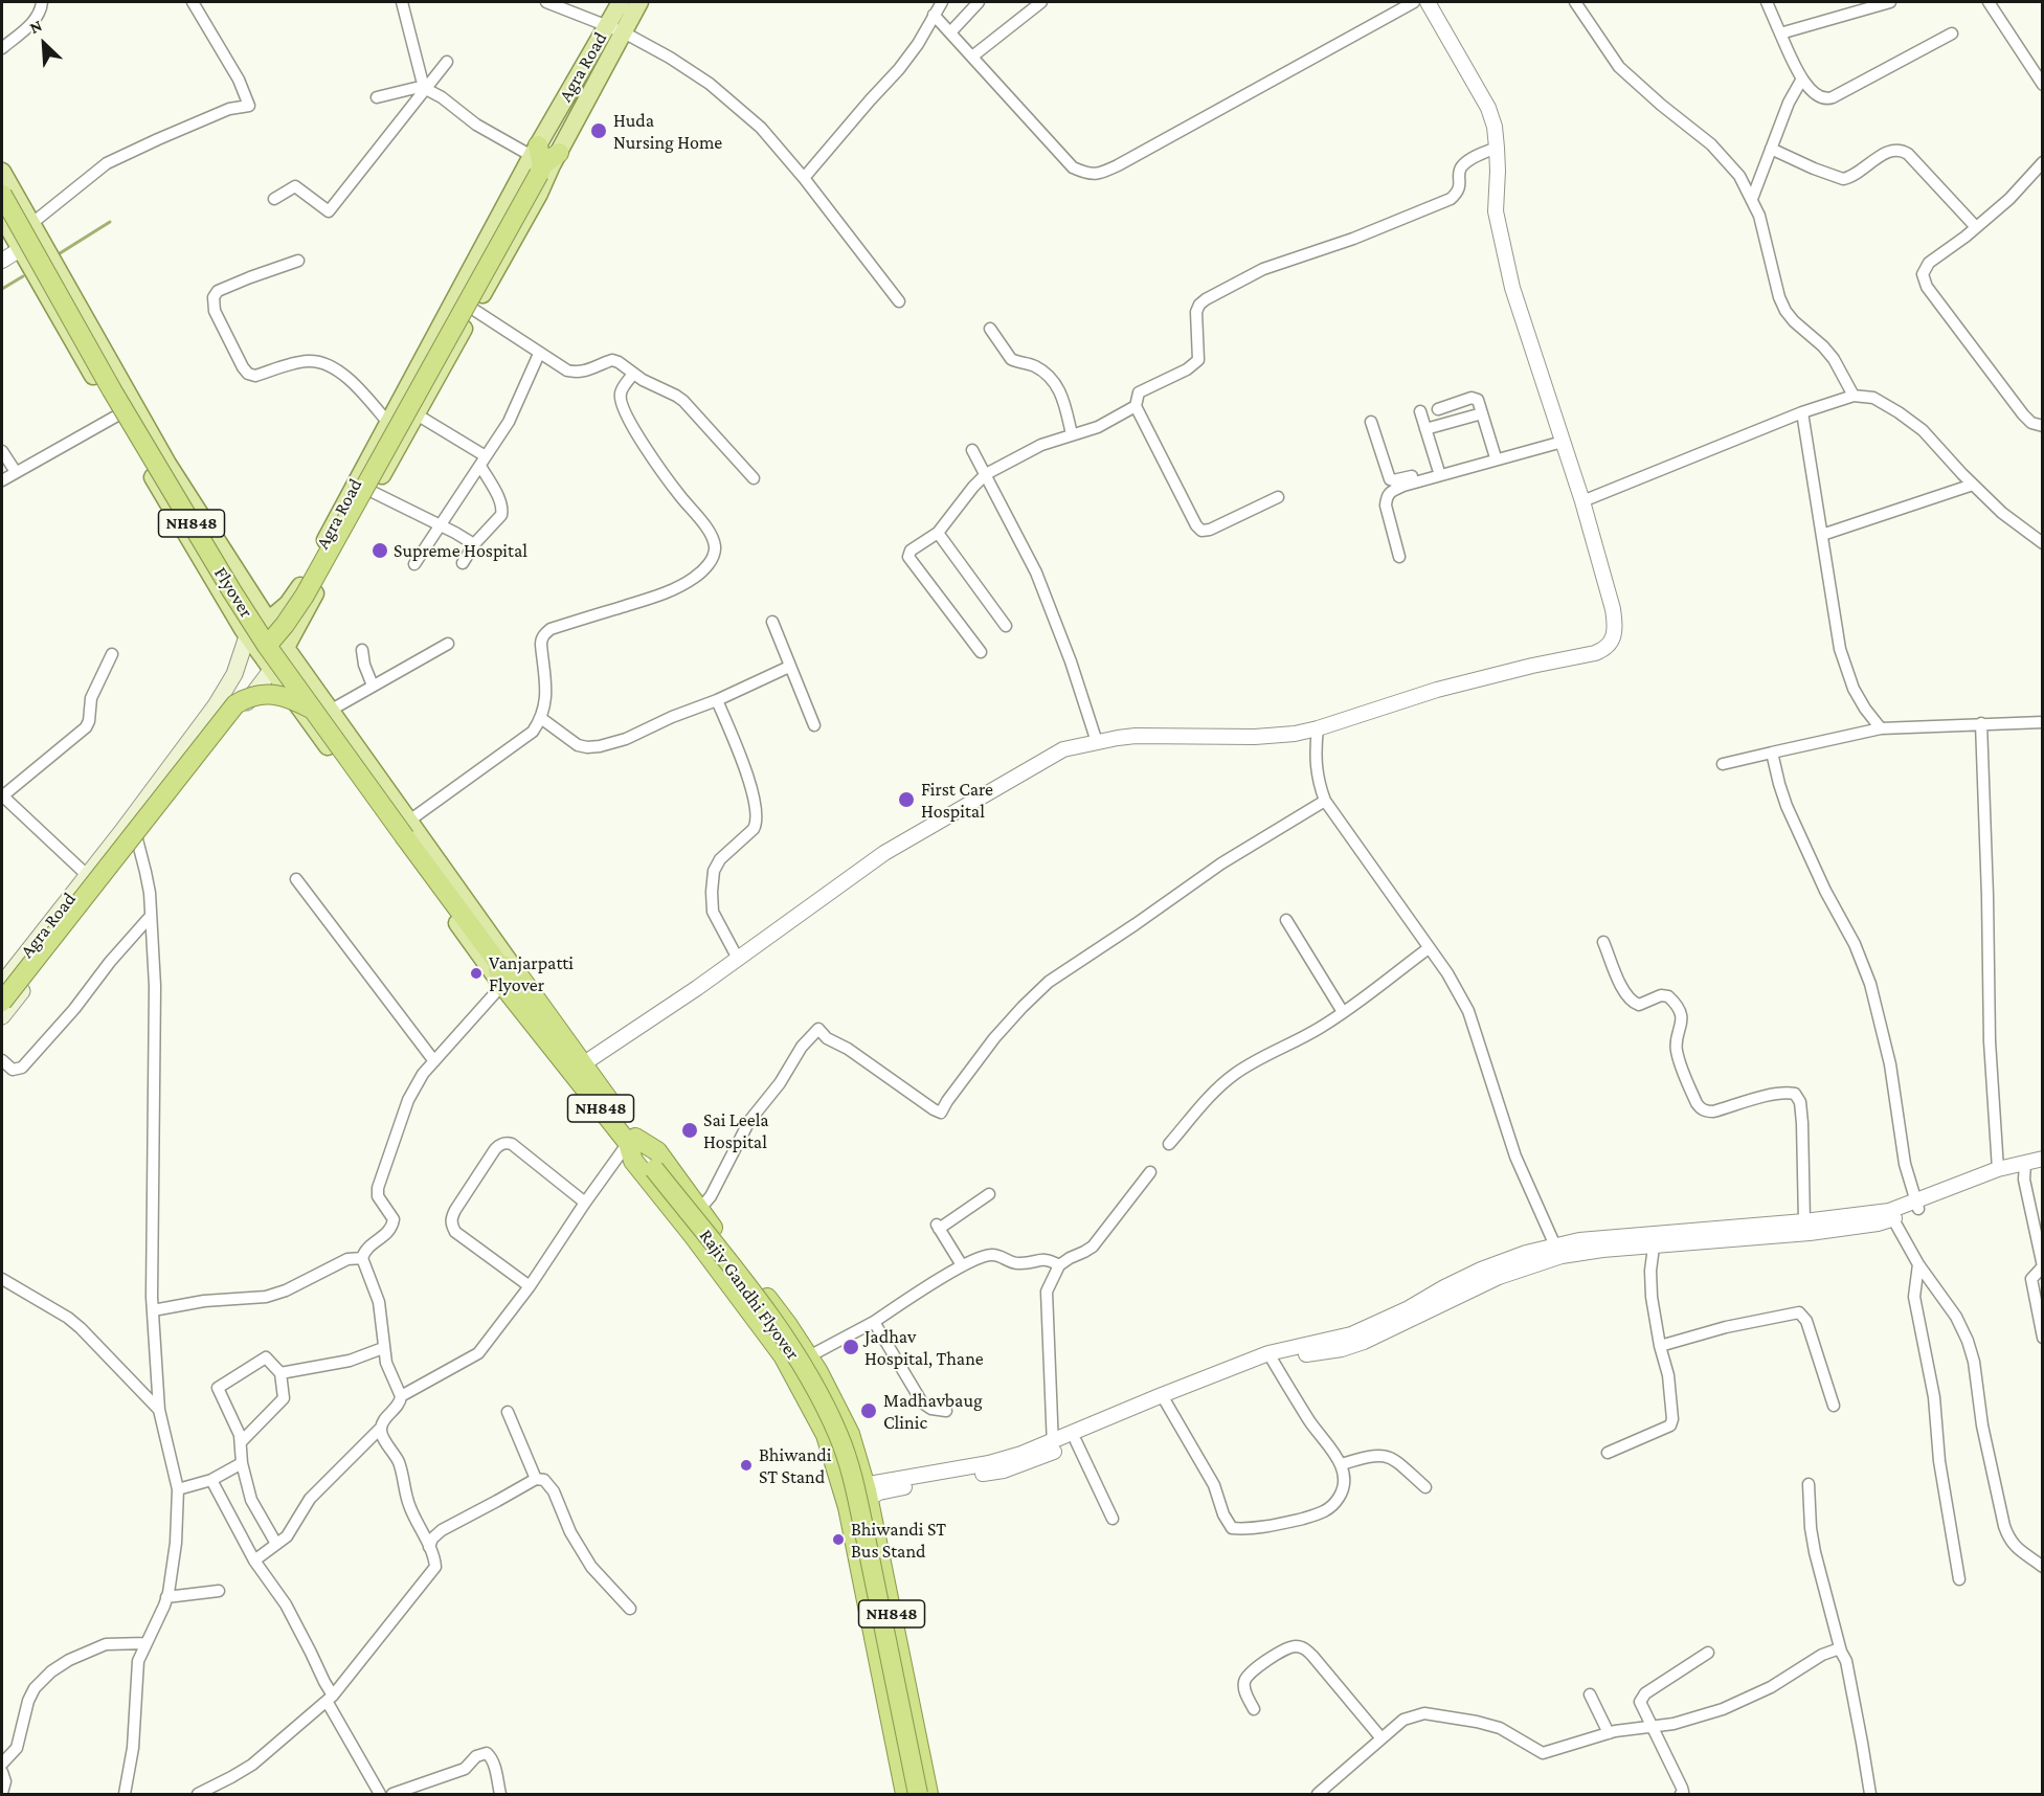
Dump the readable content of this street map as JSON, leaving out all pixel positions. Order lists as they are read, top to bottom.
{
  "streets": {
    "highway": ["NH848", "Flyover", "Rajiv Gandhi Flyover"],
    "main road": ["Agra Road"]
  },
  "crossings": [
    ["NH848", "Flyover"],
    ["NH848", "Rajiv Gandhi Flyover"]
  ],
  "places": [
    "Huda Nursing Home",
    "Supreme Hospital",
    "First Care Hospital",
    "Vanjarpatti Flyover",
    "Sai Leela Hospital",
    "Jadhav Hospital, Thane",
    "Madhavbaug Clinic",
    "Bhiwandi ST Stand",
    "Bhiwandi ST Bus Stand"
  ],
  "north": "top left"
}
